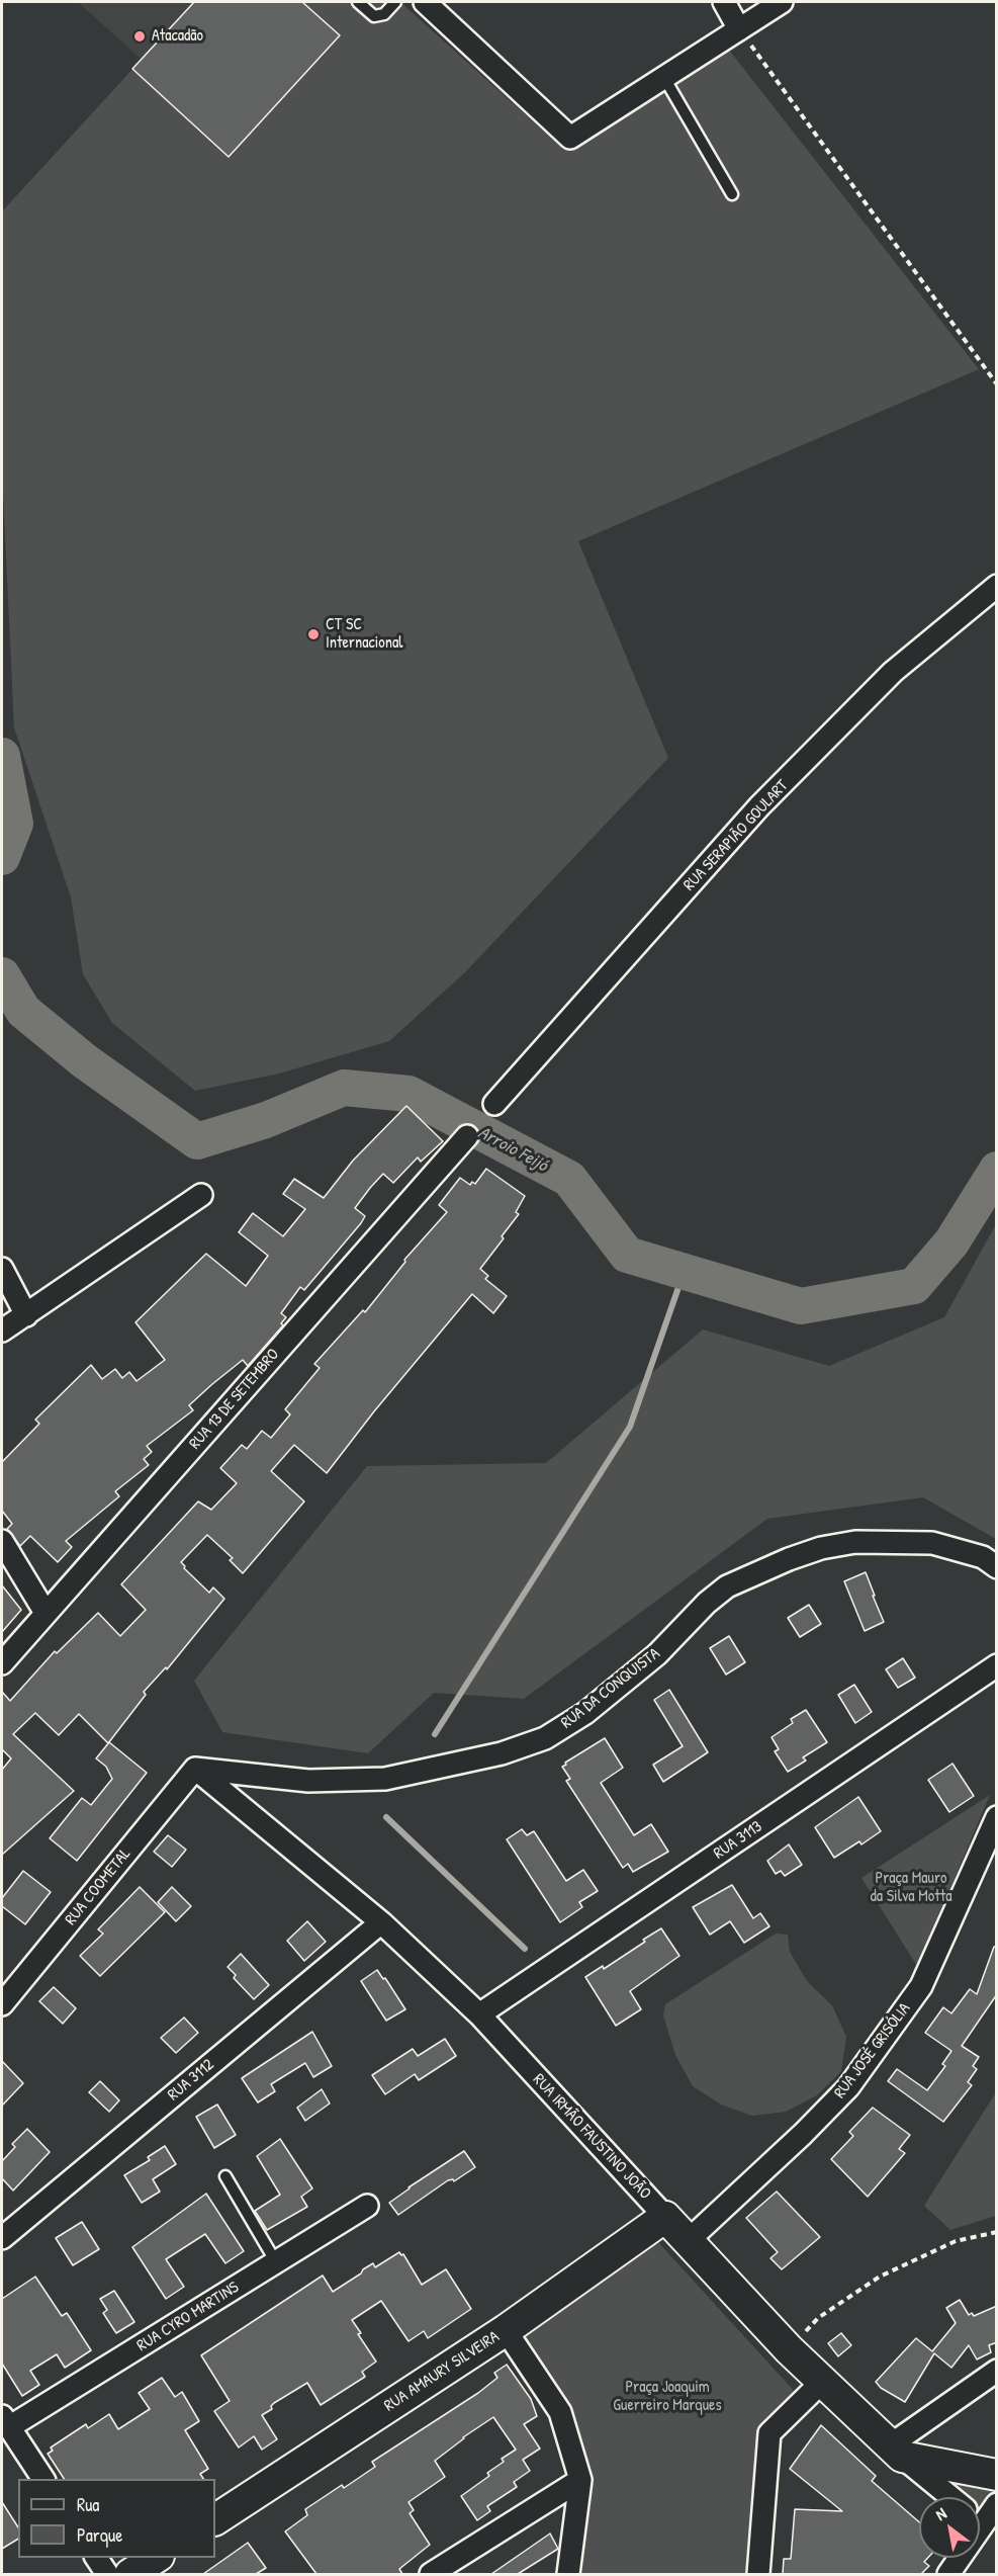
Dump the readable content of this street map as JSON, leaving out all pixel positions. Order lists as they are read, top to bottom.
{
  "streets": {
    "street": [
      "RUA SERAPIÃO GOULART",
      "RUA 13 DE SETEMBRO",
      "RUA DA CONQUISTA",
      "RUA 3113",
      "RUA COOMETAL",
      "RUA JOSÉ GRISÓLIA",
      "RUA 3112",
      "RUA IRMÃO FAUSTINO JOÃO",
      "RUA CYRO MARTINS",
      "RUA AMAURY SILVEIRA"
    ]
  },
  "crossings": [
    ["RUA DA CONQUISTA", "RUA COOMETAL"],
    ["RUA DA CONQUISTA", "RUA IRMÃO FAUSTINO JOÃO"],
    ["RUA 3113", "RUA IRMÃO FAUSTINO JOÃO"],
    ["RUA COOMETAL", "RUA IRMÃO FAUSTINO JOÃO"],
    ["RUA JOSÉ GRISÓLIA", "RUA IRMÃO FAUSTINO JOÃO"],
    ["RUA 3112", "RUA IRMÃO FAUSTINO JOÃO"],
    ["RUA IRMÃO FAUSTINO JOÃO", "RUA AMAURY SILVEIRA"]
  ],
  "water": ["Arroio Feijó"],
  "parks": ["Praça Mauro da Silva Motta", "Praça Joaquim Guerreiro Marques"],
  "places": ["Atacadão", "CT SC Internacional"],
  "legend": ["Rua", "Parque"],
  "north": "top left"
}
